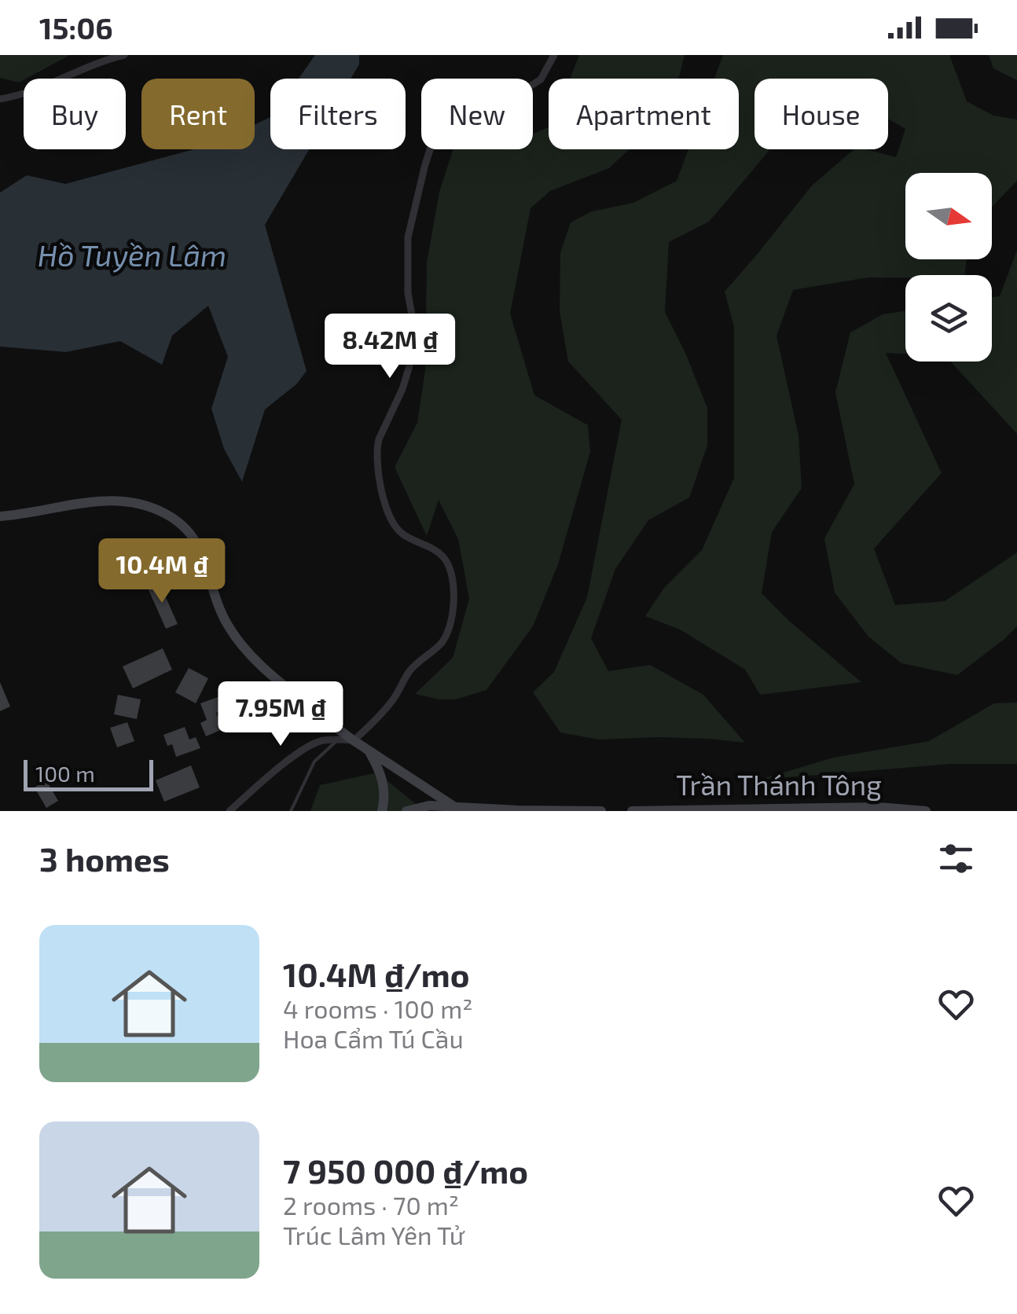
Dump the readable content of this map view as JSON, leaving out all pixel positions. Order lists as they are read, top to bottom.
{
  "streets": {
    "street": ["Trần Thánh Tông"]
  },
  "water": ["Hồ Tuyền Lâm"],
  "scale_bar": "100 m",
  "north": "right",
  "page": {
    "status": "15:06",
    "chip": [
      "Buy",
      "Rent",
      "Filters",
      "New",
      "Apartment",
      "House"
    ],
    "price": ["8.42M ₫", "10.4M ₫", "7.95M ₫"],
    "scale": "100 m",
    "heading": "3 homes",
    "list": [
      {
        "name": "10.4M ₫/mo",
        "note": "4 rooms · 100 m² · Hoa Cẩm Tú Cầu"
      },
      {
        "name": "7 950 000 ₫/mo",
        "note": "2 rooms · 70 m² · Trúc Lâm Yên Tử"
      }
    ]
  }
}
